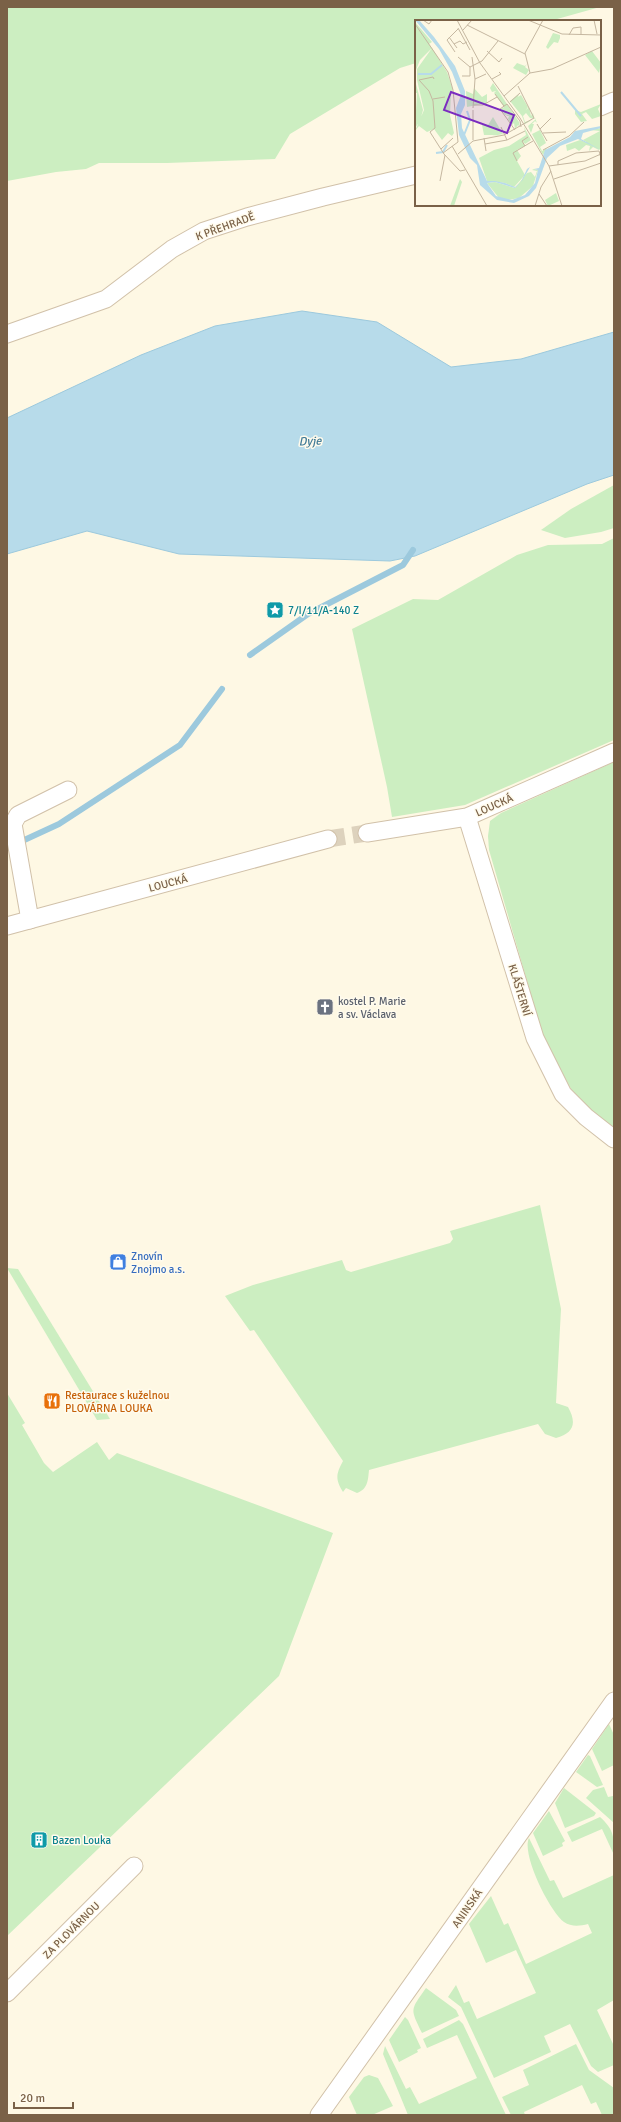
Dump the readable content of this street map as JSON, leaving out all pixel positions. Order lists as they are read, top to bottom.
{
  "streets": {
    "street": [
      "K PŘEHRADĚ",
      "LOUCKÁ",
      "KLÁŠTERNÍ",
      "ANINSKÁ",
      "ZA PLOVÁRNOU"
    ]
  },
  "crossings": [
    ["LOUCKÁ", "KLÁŠTERNÍ"]
  ],
  "water": ["Dyje"],
  "places": {
    "place": ["7/I/11/A-140 Z"],
    "church": ["kostel P. Marie a sv. Václava"],
    "shop": ["Znovín Znojmo a.s."],
    "restaurant": ["Restaurace s kuželnou PLOVÁRNA LOUKA"],
    "building": ["Bazen Louka"]
  },
  "scale_bar": "20 m"
}
